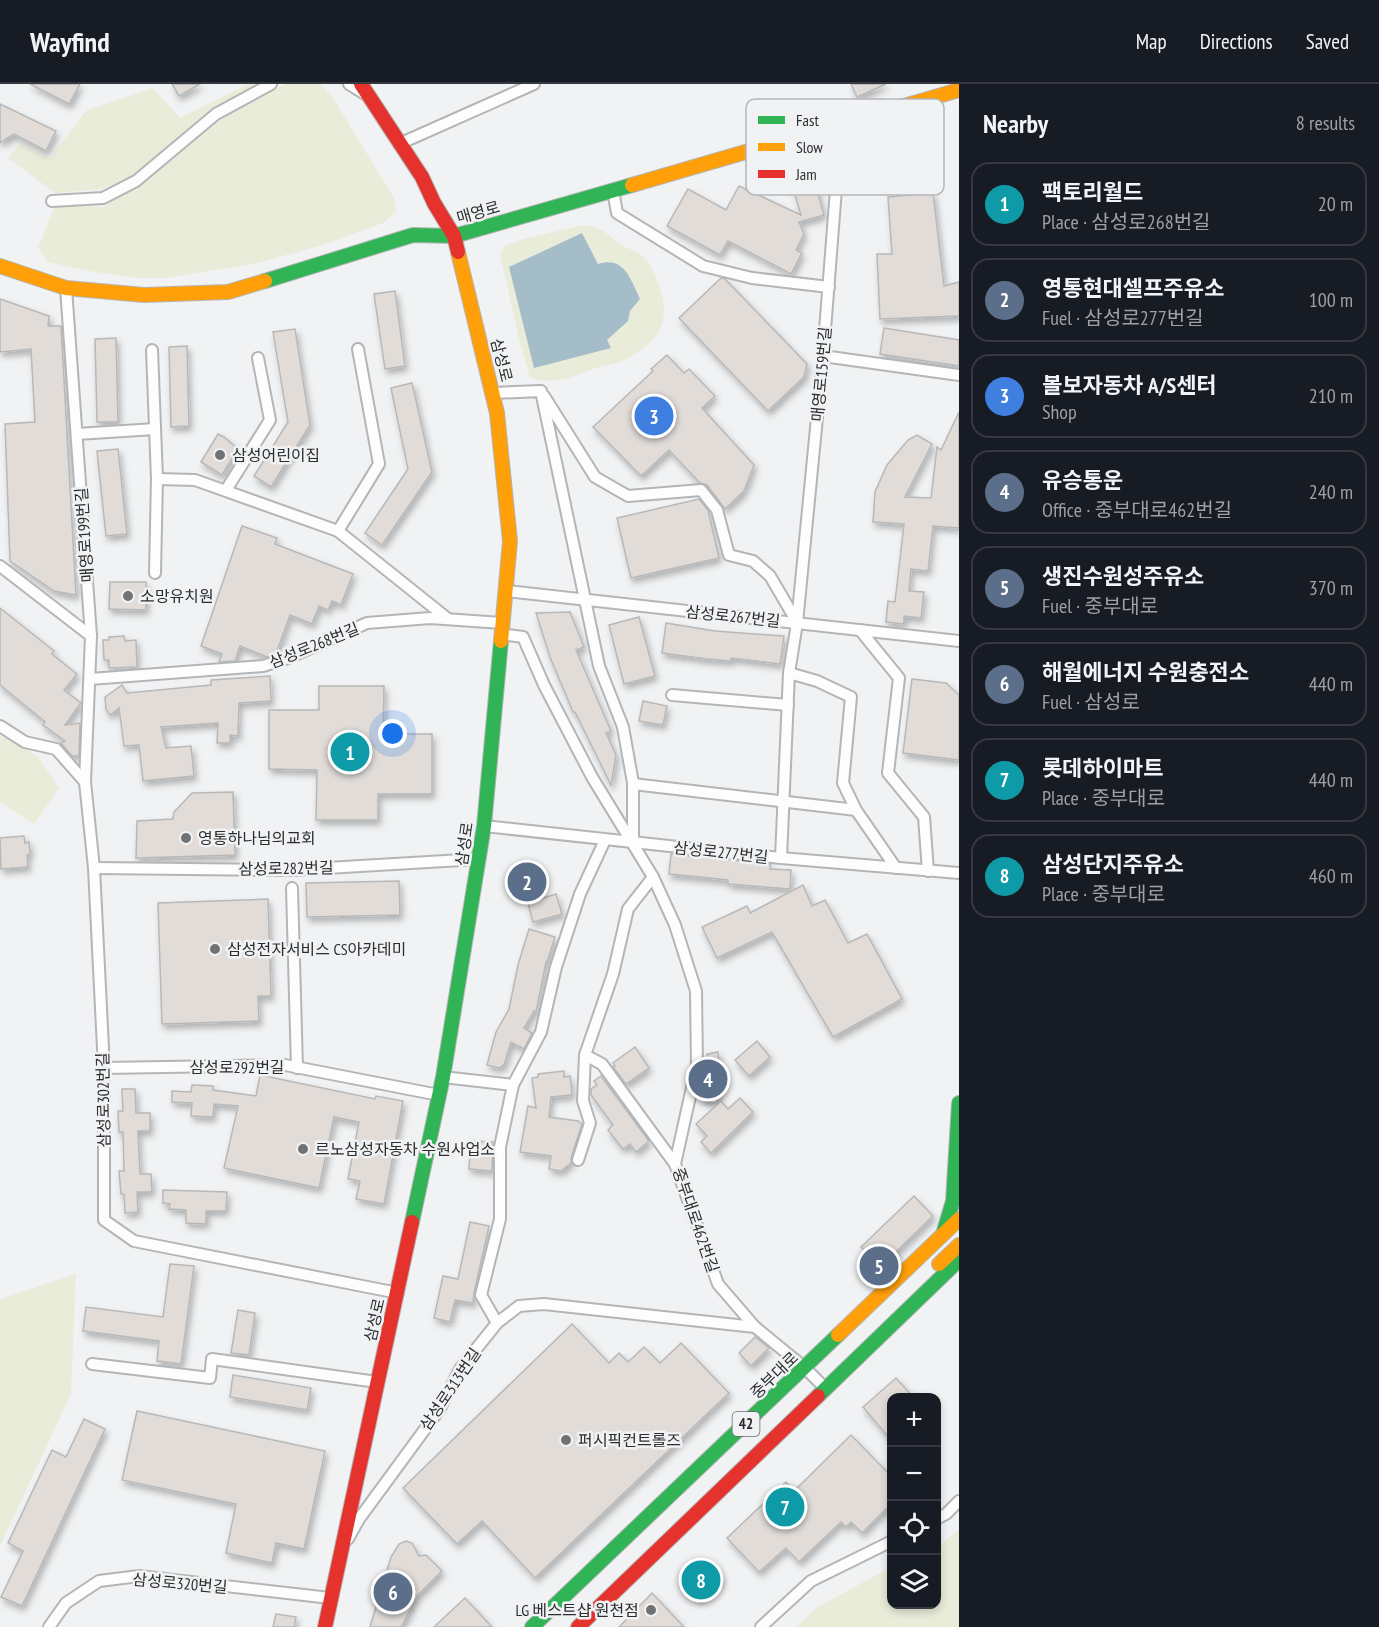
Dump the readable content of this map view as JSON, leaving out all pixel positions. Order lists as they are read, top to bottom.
{
  "streets": {
    "street": [
      "매영로",
      "삼성로",
      "매영로159번길",
      "매영로199번길",
      "삼성로267번길",
      "삼성로268번길",
      "삼성로277번길",
      "삼성로282번길",
      "삼성로292번길",
      "삼성로302번길",
      "중부대로462번길",
      "중부대로",
      "삼성로313번길",
      "42",
      "삼성로320번길"
    ]
  },
  "crossings": [
    ["매영로", "삼성로"],
    ["매영로", "매영로199번길"],
    ["삼성로", "삼성로267번길"],
    ["삼성로", "삼성로268번길"],
    ["삼성로", "삼성로277번길"],
    ["삼성로", "삼성로282번길"],
    ["삼성로", "삼성로292번길"],
    ["삼성로", "삼성로302번길"],
    ["삼성로", "삼성로313번길"],
    ["삼성로", "삼성로320번길"],
    ["매영로159번길", "삼성로267번길"],
    ["매영로159번길", "삼성로277번길"],
    ["매영로199번길", "삼성로268번길"],
    ["매영로199번길", "삼성로302번길"],
    ["삼성로268번길", "삼성로277번길"],
    ["삼성로268번길", "중부대로462번길"],
    ["삼성로277번길", "중부대로462번길"],
    ["삼성로282번길", "삼성로302번길"],
    ["삼성로292번길", "삼성로302번길"],
    ["중부대로462번길", "중부대로"],
    ["중부대로462번길", "삼성로313번길"],
    ["중부대로462번길", "42"]
  ],
  "places": [
    "삼성어린이집",
    "소망유치원",
    "영통하나님의교회",
    "삼성전자서비스 CS아카데미",
    "르노삼성자동차 수원사업소",
    "퍼시픽컨트롤즈",
    "LG 베스트샵 원천점"
  ],
  "legend": ["Fast", "Slow", "Jam"],
  "page": {
    "header": "Wayfind",
    "nav": ["Map", "Directions", "Saved"],
    "heading": ["Nearby", "8 results"],
    "list": [
      {
        "mark": "1",
        "name": "팩토리월드",
        "note": "Place · 삼성로268번길",
        "value": "20 m"
      },
      {
        "mark": "2",
        "name": "영통현대셀프주유소",
        "note": "Fuel · 삼성로277번길",
        "value": "100 m"
      },
      {
        "mark": "3",
        "name": "볼보자동차 A/S센터",
        "note": "Shop",
        "value": "210 m"
      },
      {
        "mark": "4",
        "name": "유승통운",
        "note": "Office · 중부대로462번길",
        "value": "240 m"
      },
      {
        "mark": "5",
        "name": "생진수원성주유소",
        "note": "Fuel · 중부대로",
        "value": "370 m"
      },
      {
        "mark": "6",
        "name": "해월에너지 수원충전소",
        "note": "Fuel · 삼성로",
        "value": "440 m"
      },
      {
        "mark": "7",
        "name": "롯데하이마트",
        "note": "Place · 중부대로",
        "value": "440 m"
      },
      {
        "mark": "8",
        "name": "삼성단지주유소",
        "note": "Place · 중부대로",
        "value": "460 m"
      }
    ],
    "pins": [
      "3",
      "1",
      "2",
      "4",
      "5",
      "7",
      "8",
      "6"
    ],
    "map_buttons": ["+", "−"]
  }
}
